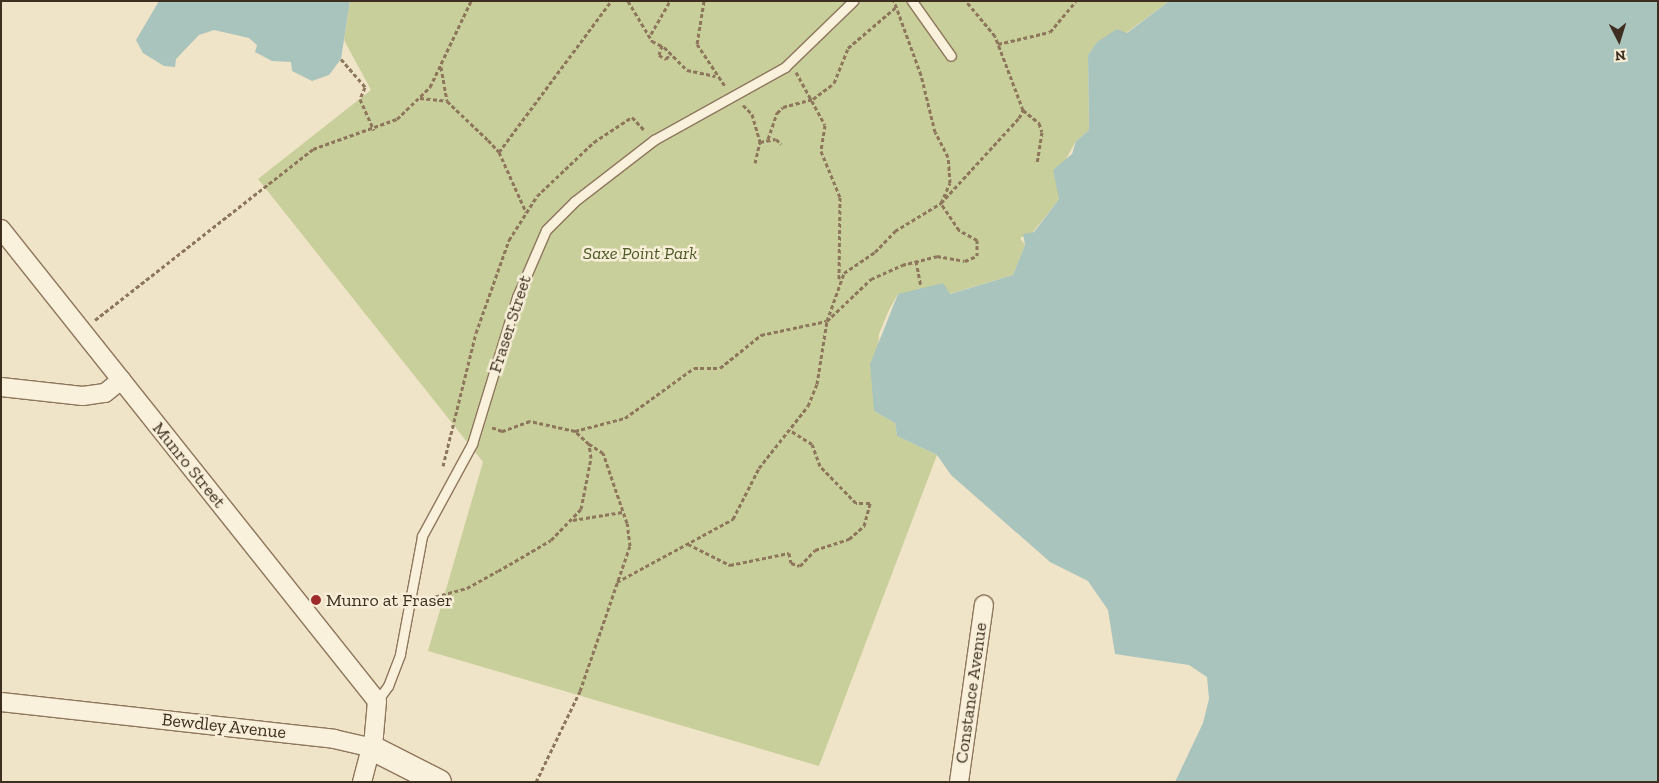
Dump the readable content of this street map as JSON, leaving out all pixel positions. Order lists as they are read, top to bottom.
{
  "streets": {
    "street": [
      "Fraser Street",
      "Munro Street",
      "Constance Avenue",
      "Bewdley Avenue"
    ]
  },
  "crossings": [
    ["Fraser Street", "Munro Street"],
    ["Fraser Street", "Bewdley Avenue"]
  ],
  "parks": ["Saxe Point Park"],
  "places": ["Munro at Fraser"],
  "north": "bottom"
}
